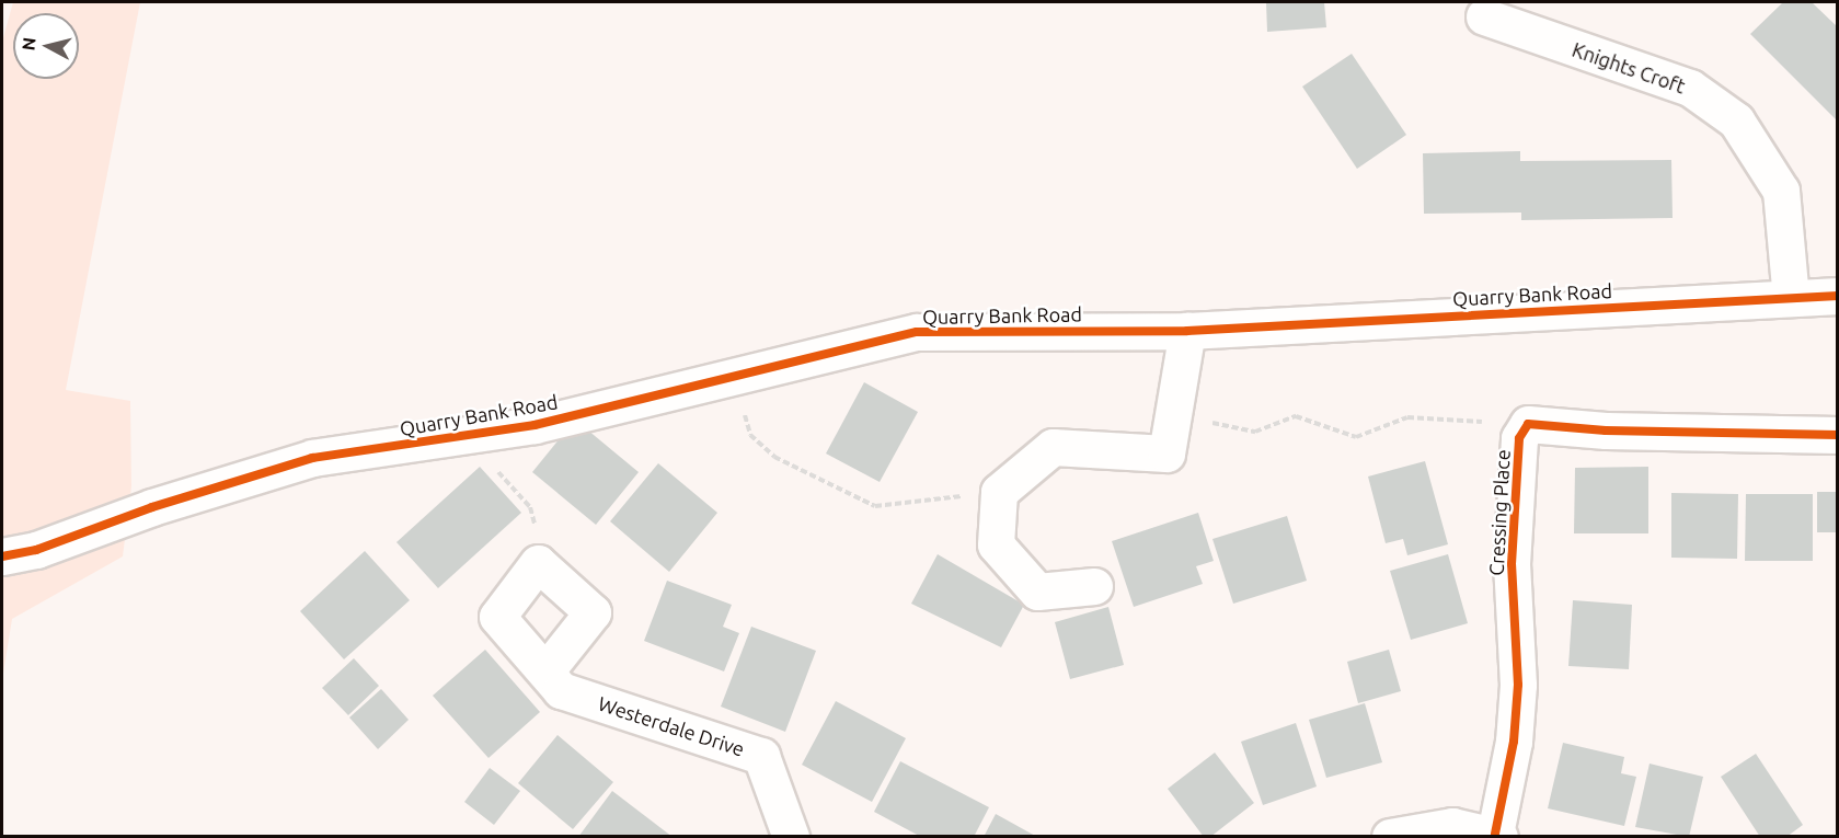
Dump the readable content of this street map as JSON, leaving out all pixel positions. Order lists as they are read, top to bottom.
{
  "streets": {
    "street": [
      "Knights Croft",
      "Quarry Bank Road",
      "Cressing Place",
      "Westerdale Drive"
    ]
  },
  "crossings": [
    ["Knights Croft", "Quarry Bank Road"]
  ],
  "north": "left"
}
